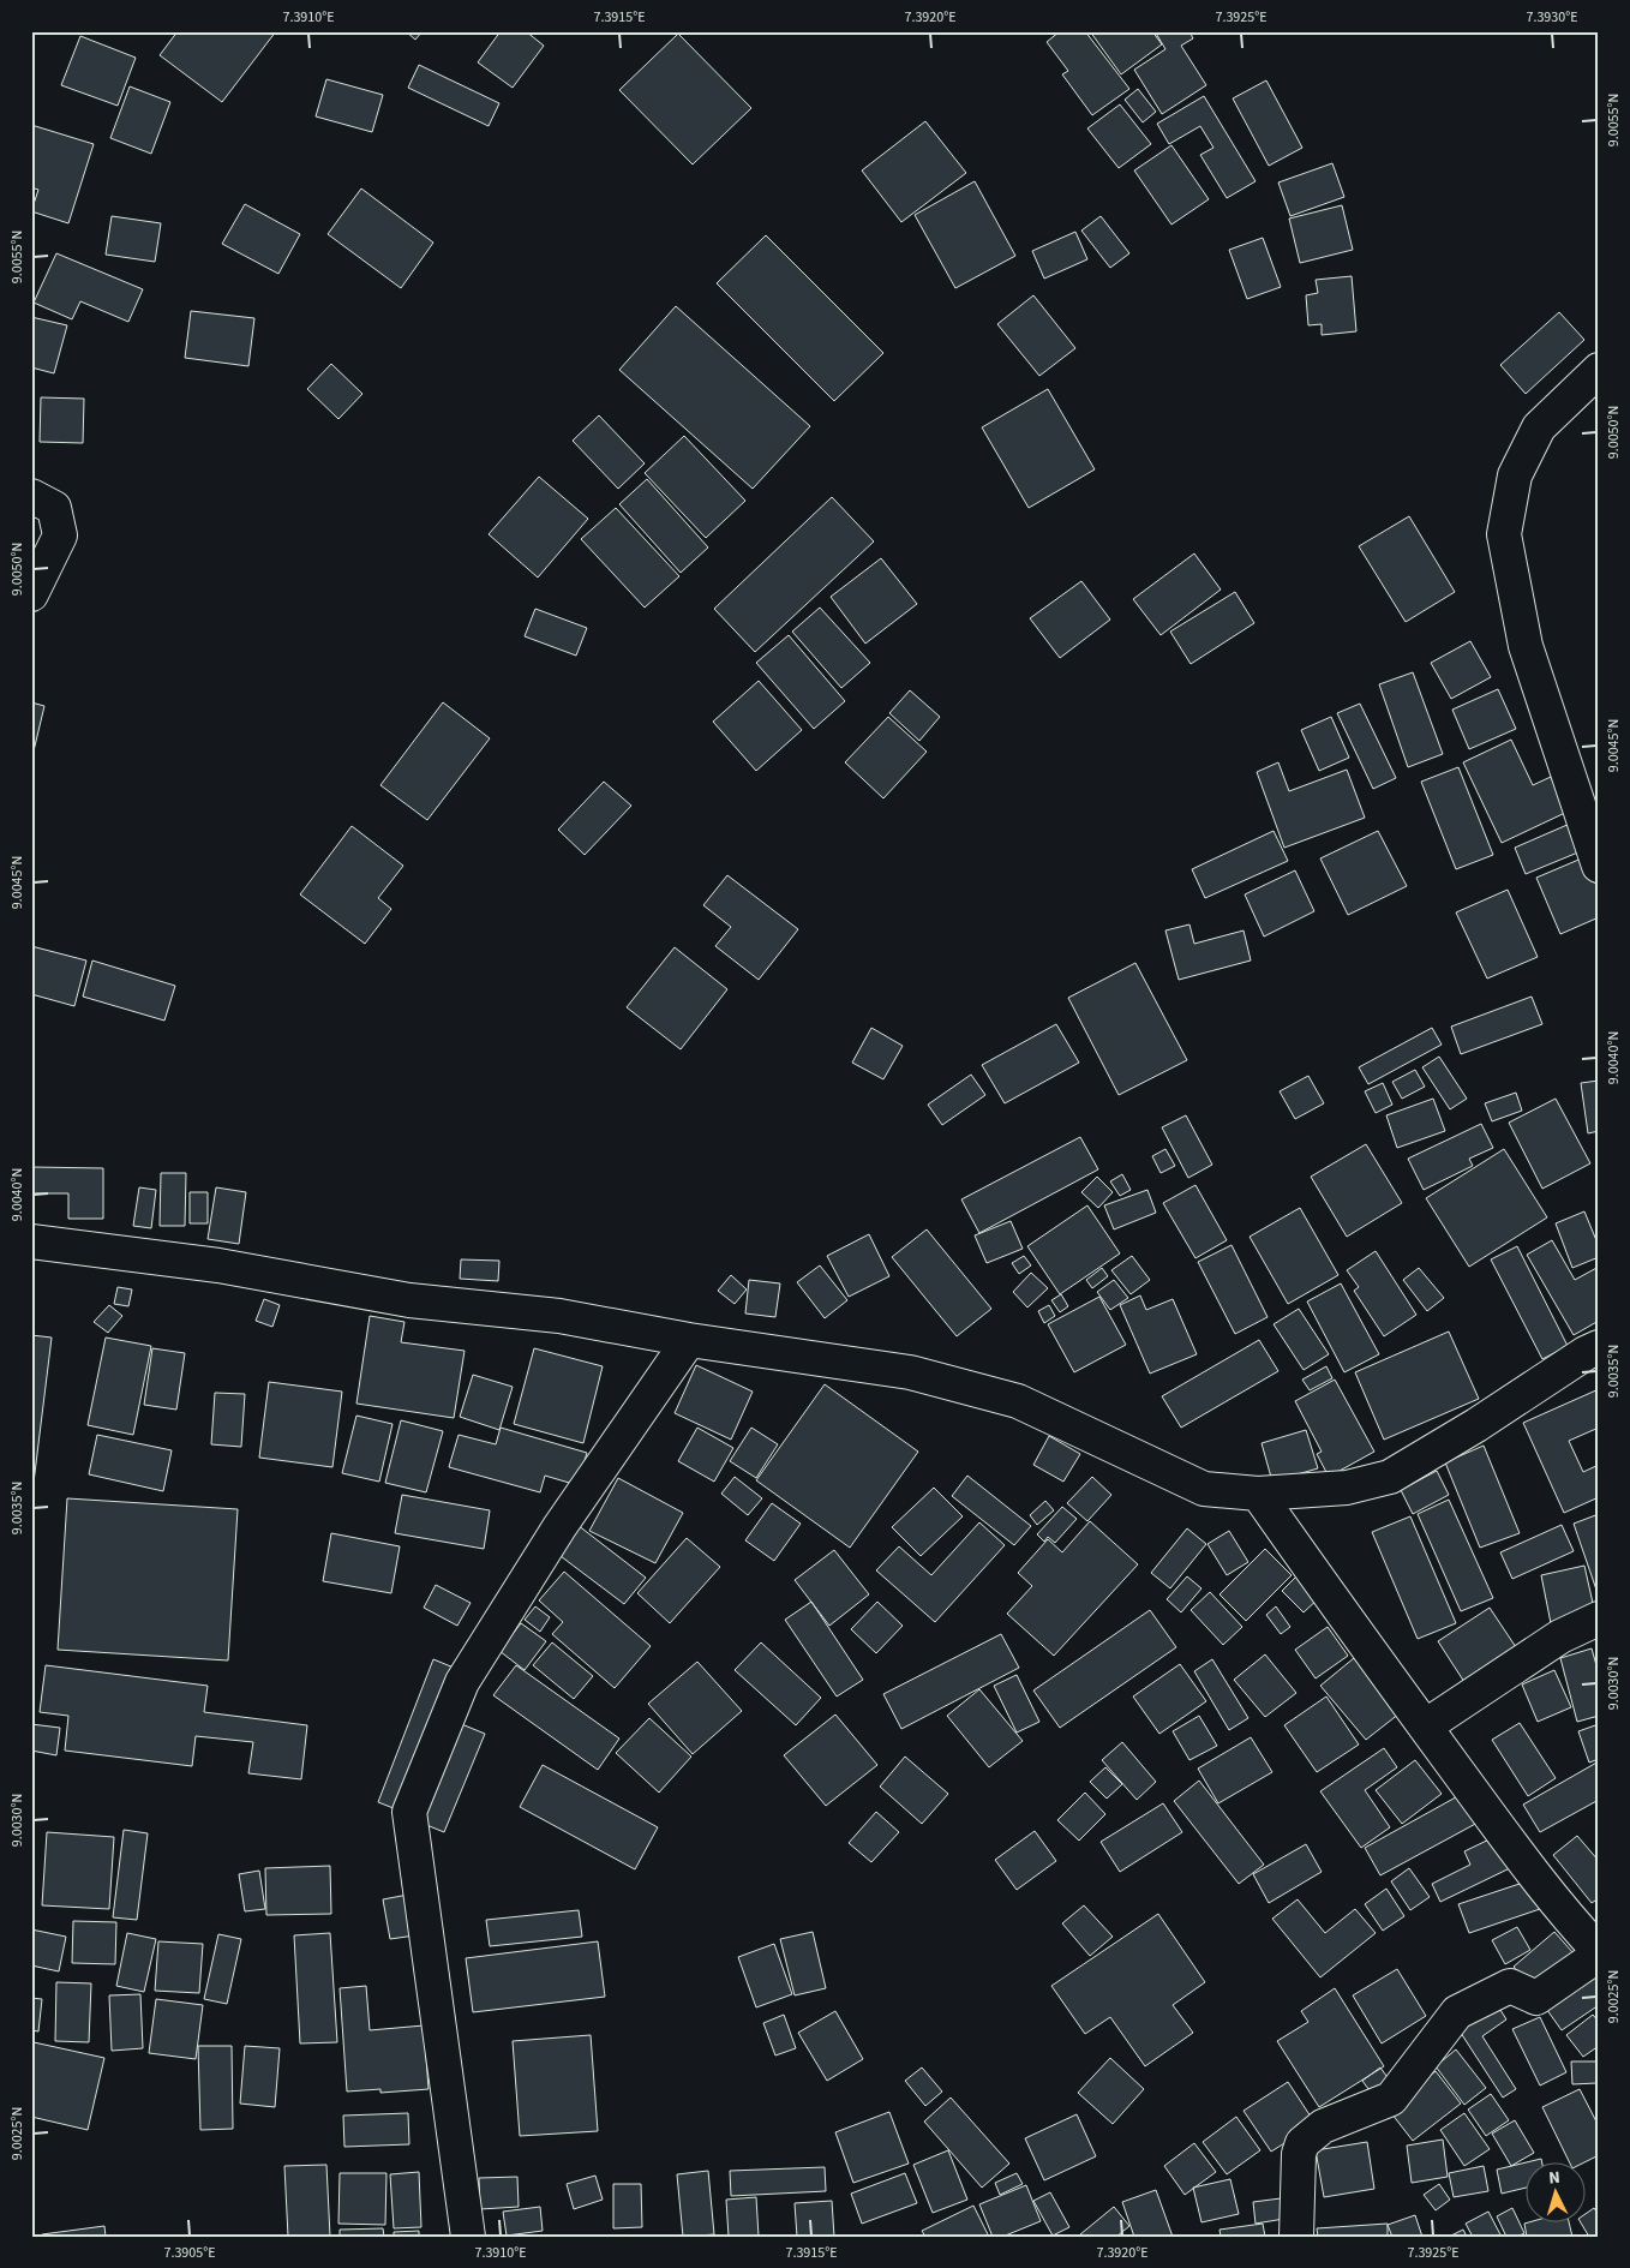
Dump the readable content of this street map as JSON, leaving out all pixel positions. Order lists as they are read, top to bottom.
{
  "north": "top",
  "coordinates": [
    "7.3910°E",
    "7.3915°E",
    "7.3920°E",
    "7.3925°E",
    "7.3930°E",
    "9.0055°N",
    "9.0050°N",
    "9.0045°N",
    "9.0040°N",
    "9.0035°N",
    "9.0030°N",
    "9.0025°N",
    "7.3905°E"
  ]
}
